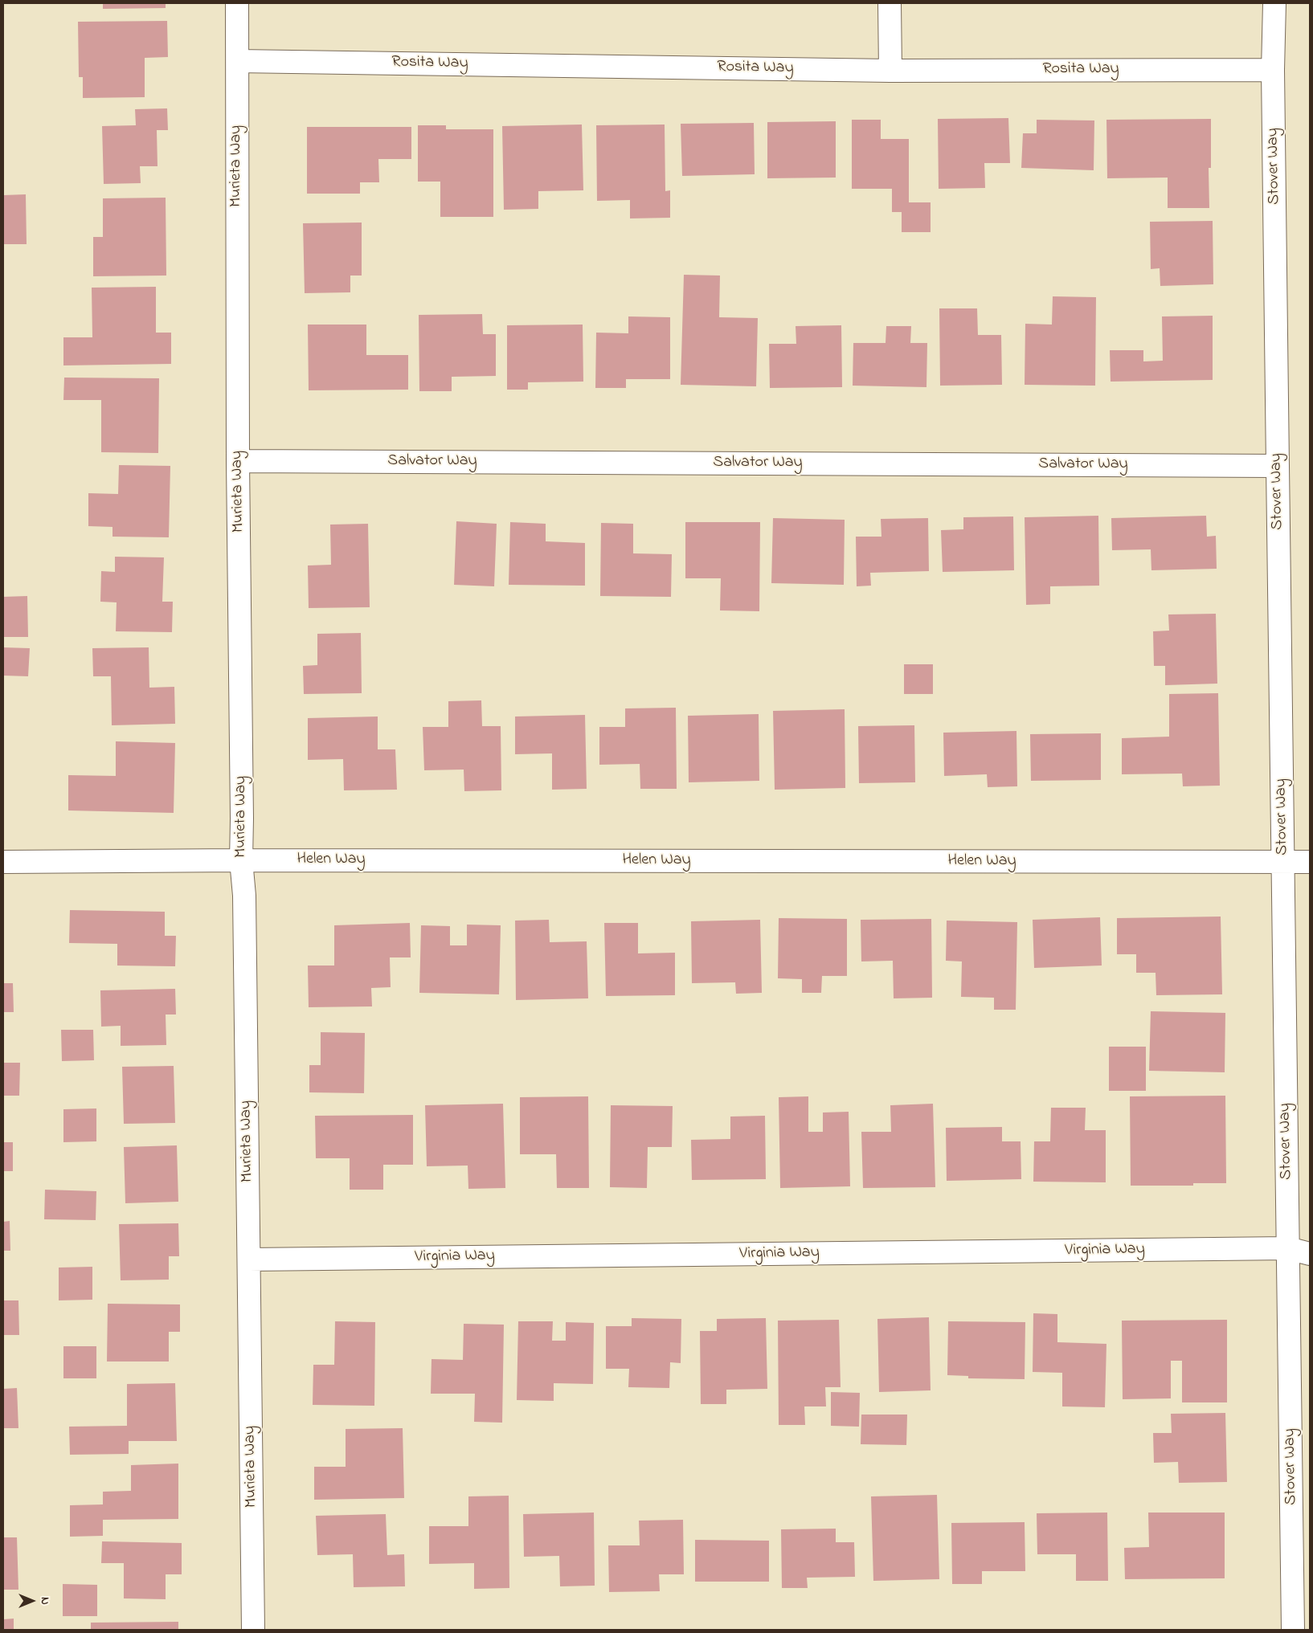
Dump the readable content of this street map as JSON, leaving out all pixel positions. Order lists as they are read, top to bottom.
{
  "streets": {
    "street": [
      "Rosita Way",
      "Murieta Way",
      "Stover Way",
      "Salvator Way",
      "Helen Way",
      "Virginia Way"
    ]
  },
  "crossings": [
    ["Rosita Way", "Murieta Way"],
    ["Rosita Way", "Stover Way"],
    ["Murieta Way", "Salvator Way"],
    ["Murieta Way", "Helen Way"],
    ["Murieta Way", "Virginia Way"],
    ["Stover Way", "Salvator Way"],
    ["Stover Way", "Helen Way"],
    ["Stover Way", "Virginia Way"]
  ],
  "north": "right"
}
